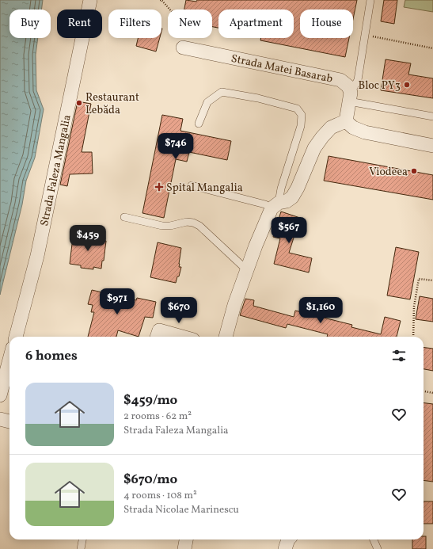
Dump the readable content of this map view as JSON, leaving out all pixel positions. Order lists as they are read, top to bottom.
{
  "streets": {
    "street": ["Strada Matei Basarab", "Strada Faleza Mangalia"]
  },
  "places": {
    "other": ["Bloc PY3", "Restaurant Lebăda", "Viodeea"],
    "health": ["Spital Mangalia"]
  },
  "page": {
    "chip": [
      "Buy",
      "Rent",
      "Filters",
      "New",
      "Apartment",
      "House"
    ],
    "price": [
      "$746",
      "$567",
      "$459",
      "$971",
      "$670",
      "$1,160"
    ],
    "heading": "6 homes",
    "list": [
      {
        "name": "$459/mo",
        "note": "2 rooms · 62 m² · Strada Faleza Mangalia"
      },
      {
        "name": "$670/mo",
        "note": "4 rooms · 108 m² · Strada Nicolae Marinescu"
      }
    ]
  }
}
